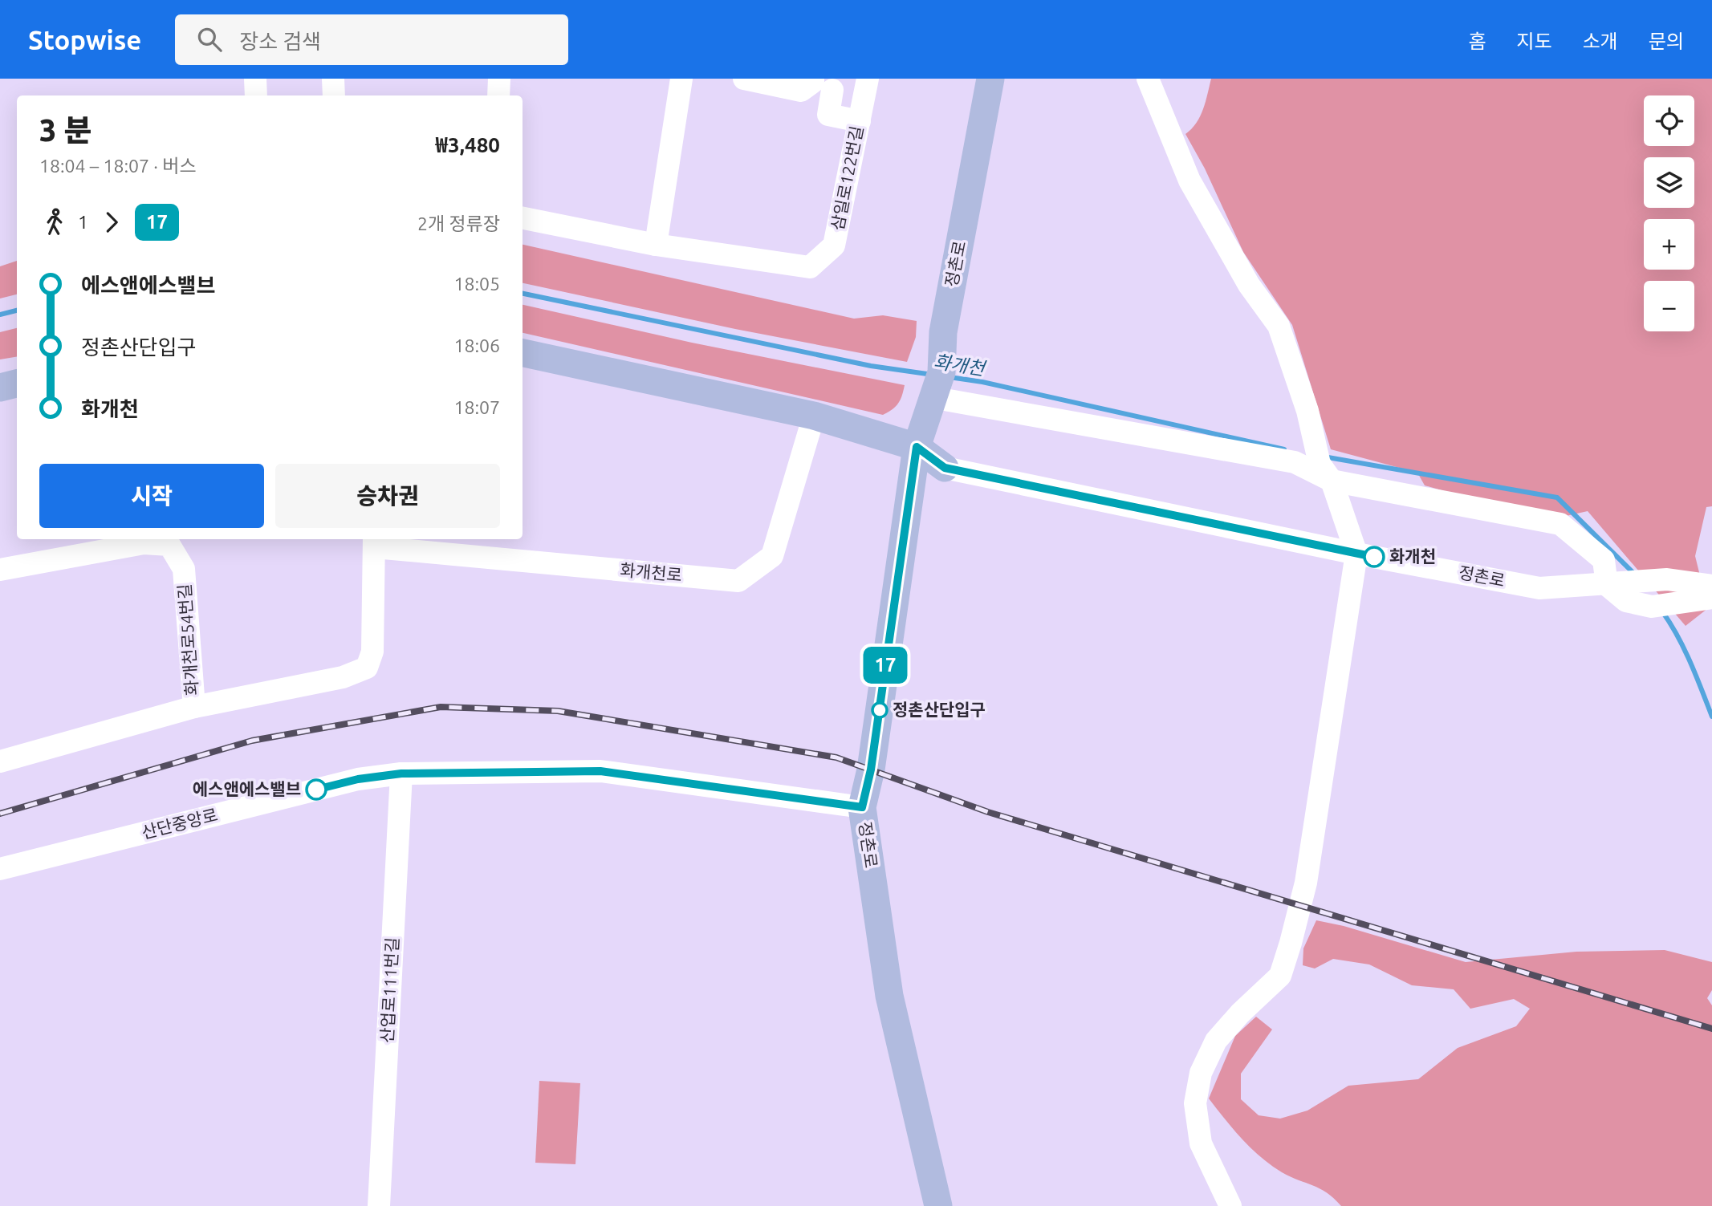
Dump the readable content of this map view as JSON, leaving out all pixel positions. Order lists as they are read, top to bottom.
{
  "streets": {
    "main road": ["정촌로"],
    "street": [
      "삼일로122번길",
      "화개천로",
      "화개천로54번길",
      "산단중앙로",
      "산업로111번길"
    ]
  },
  "crossings": [
    ["정촌로", "산단중앙로"],
    ["화개천로", "화개천로54번길"],
    ["산단중앙로", "산업로111번길"]
  ],
  "water": ["화개천"],
  "places": ["화개천", "정촌산단입구", "에스앤에스밸브"],
  "lines": ["bus line 17"],
  "page": {
    "header": "Stopwise",
    "search": "장소 검색",
    "nav": [
      "홈",
      "지도",
      "소개",
      "문의"
    ],
    "on_map": "17",
    "map_buttons": ["+", "−"],
    "heading": ["3 분", "18:04 – 18:07 · 버스", "₩3,480"],
    "legs": ["1", "17", "2개 정류장"],
    "list": [
      {
        "name": "에스앤에스밸브",
        "value": "18:05"
      },
      {
        "name": "정촌산단입구",
        "value": "18:06"
      },
      {
        "name": "화개천",
        "value": "18:07"
      }
    ],
    "buttons": ["시작", "승차권"]
  }
}
